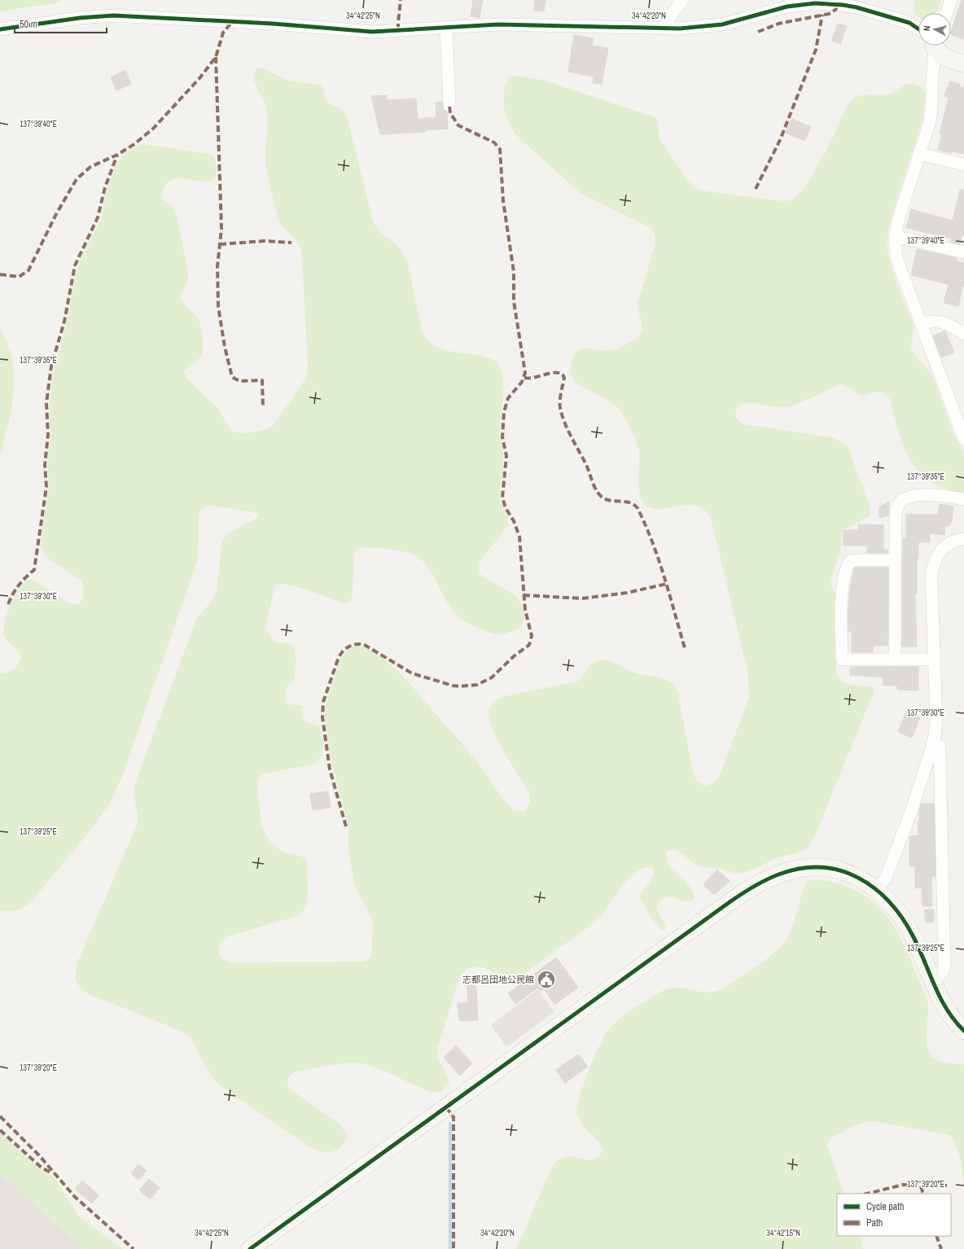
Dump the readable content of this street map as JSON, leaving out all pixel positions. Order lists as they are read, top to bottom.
{
  "places": {
    "public building": ["志都呂団地公民館"]
  },
  "legend": ["Cycle path", "Path"],
  "scale_bar": "50 m",
  "north": "left",
  "coordinates": [
    "34°42'25\"N",
    "34°42'20\"N",
    "137°39'40\"E",
    "137°39'35\"E",
    "137°39'30\"E",
    "137°39'25\"E",
    "137°39'20\"E",
    "34°42'15\"N"
  ]
}
